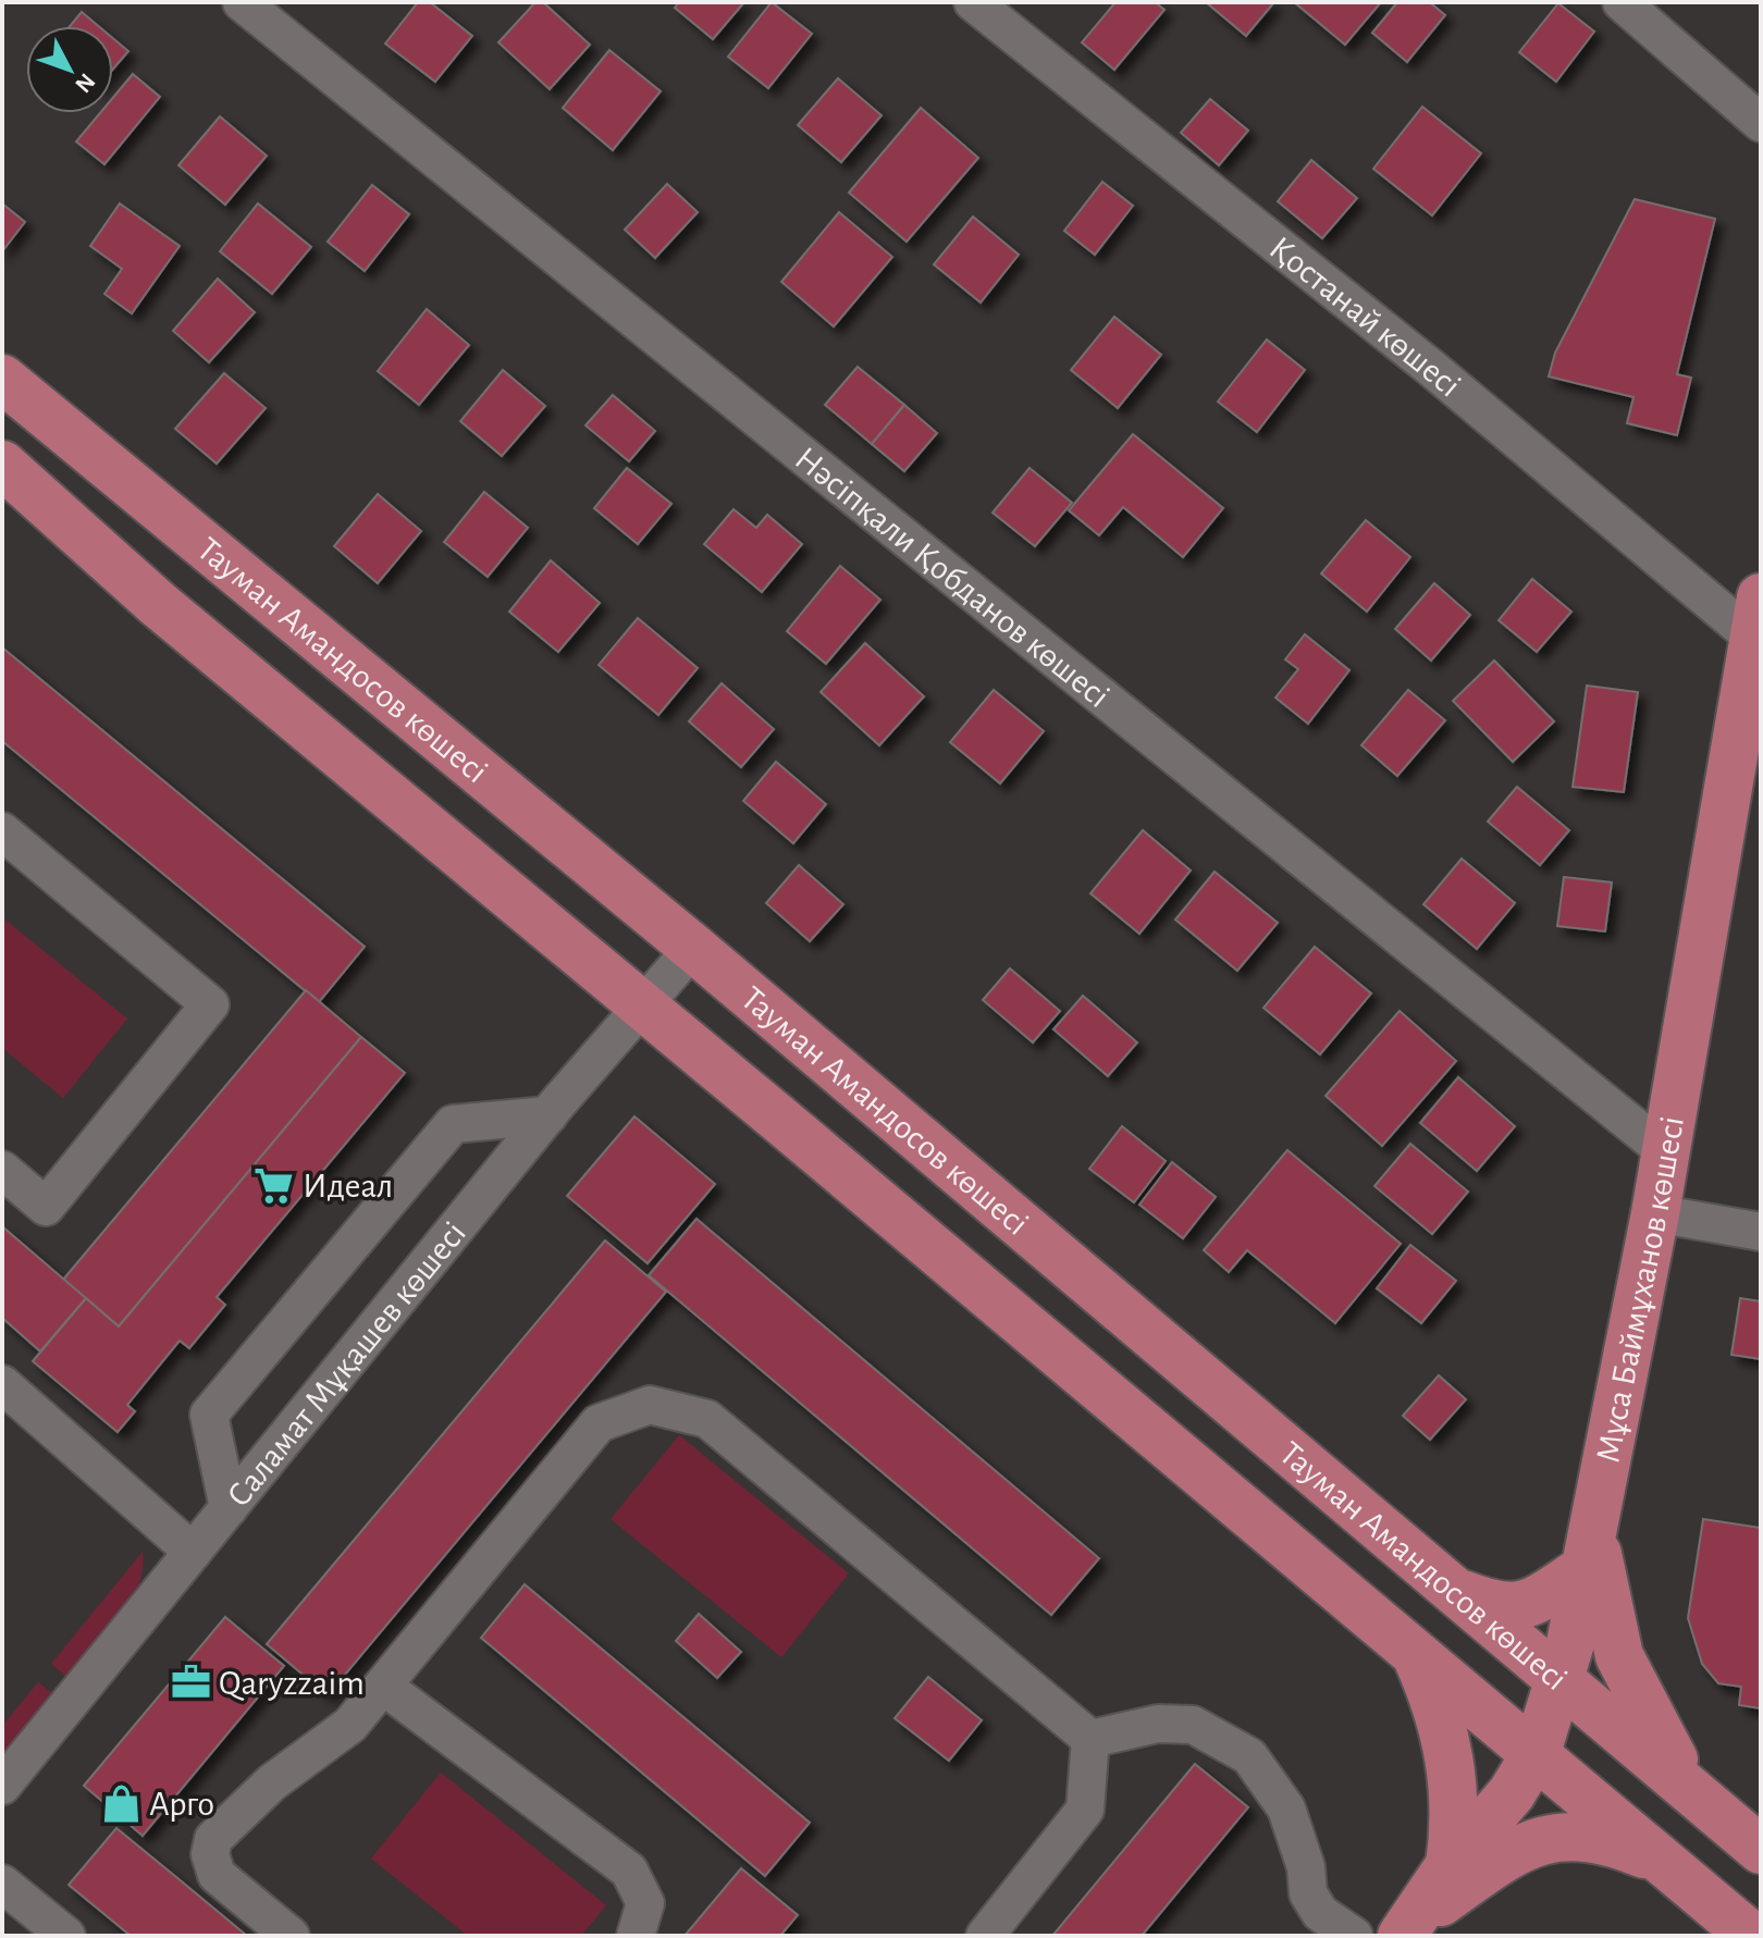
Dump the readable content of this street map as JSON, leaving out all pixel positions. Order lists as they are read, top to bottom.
{
  "streets": {
    "main road": ["Тауман Амандосов көшесі", "Мұса Баймұханов көшесі"],
    "street": ["Қостанай көшесі", "Нәсіпқали Қобданов көшесі", "Саламат Мұқашев көшесі"]
  },
  "crossings": [
    ["Қостанай көшесі", "Мұса Баймұханов көшесі"],
    ["Нәсіпқали Қобданов көшесі", "Мұса Баймұханов көшесі"],
    ["Тауман Амандосов көшесі", "Мұса Баймұханов көшесі"],
    ["Тауман Амандосов көшесі", "Саламат Мұқашев көшесі"]
  ],
  "places": {
    "supermarket": ["Идеал"],
    "office": ["Qaryzzaim"],
    "shop": ["Арго"]
  },
  "north": "bottom right"
}
